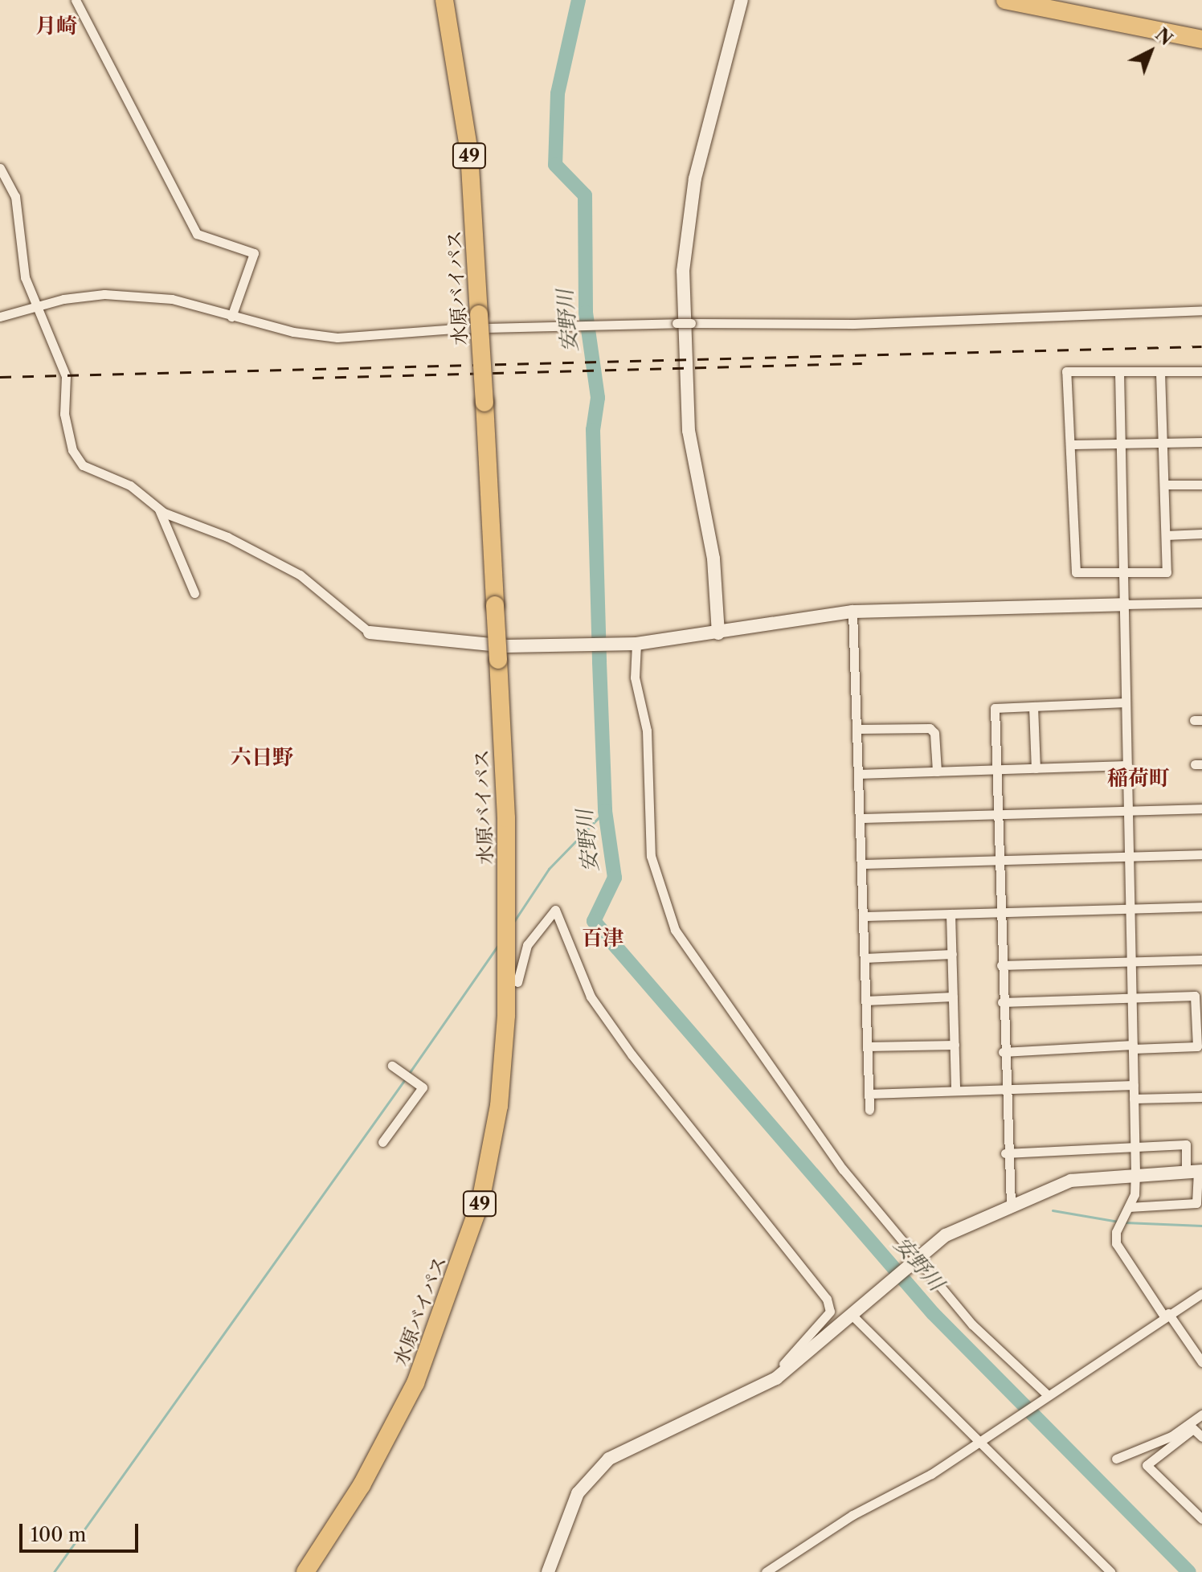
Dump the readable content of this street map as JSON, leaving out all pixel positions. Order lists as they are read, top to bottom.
{
  "streets": {
    "highway": ["49", "水原バイパス"]
  },
  "districts": [
    "月崎",
    "六日野",
    "稲荷町",
    "百津"
  ],
  "water": ["安野川"],
  "scale_bar": "100 m",
  "north": "top right"
}
